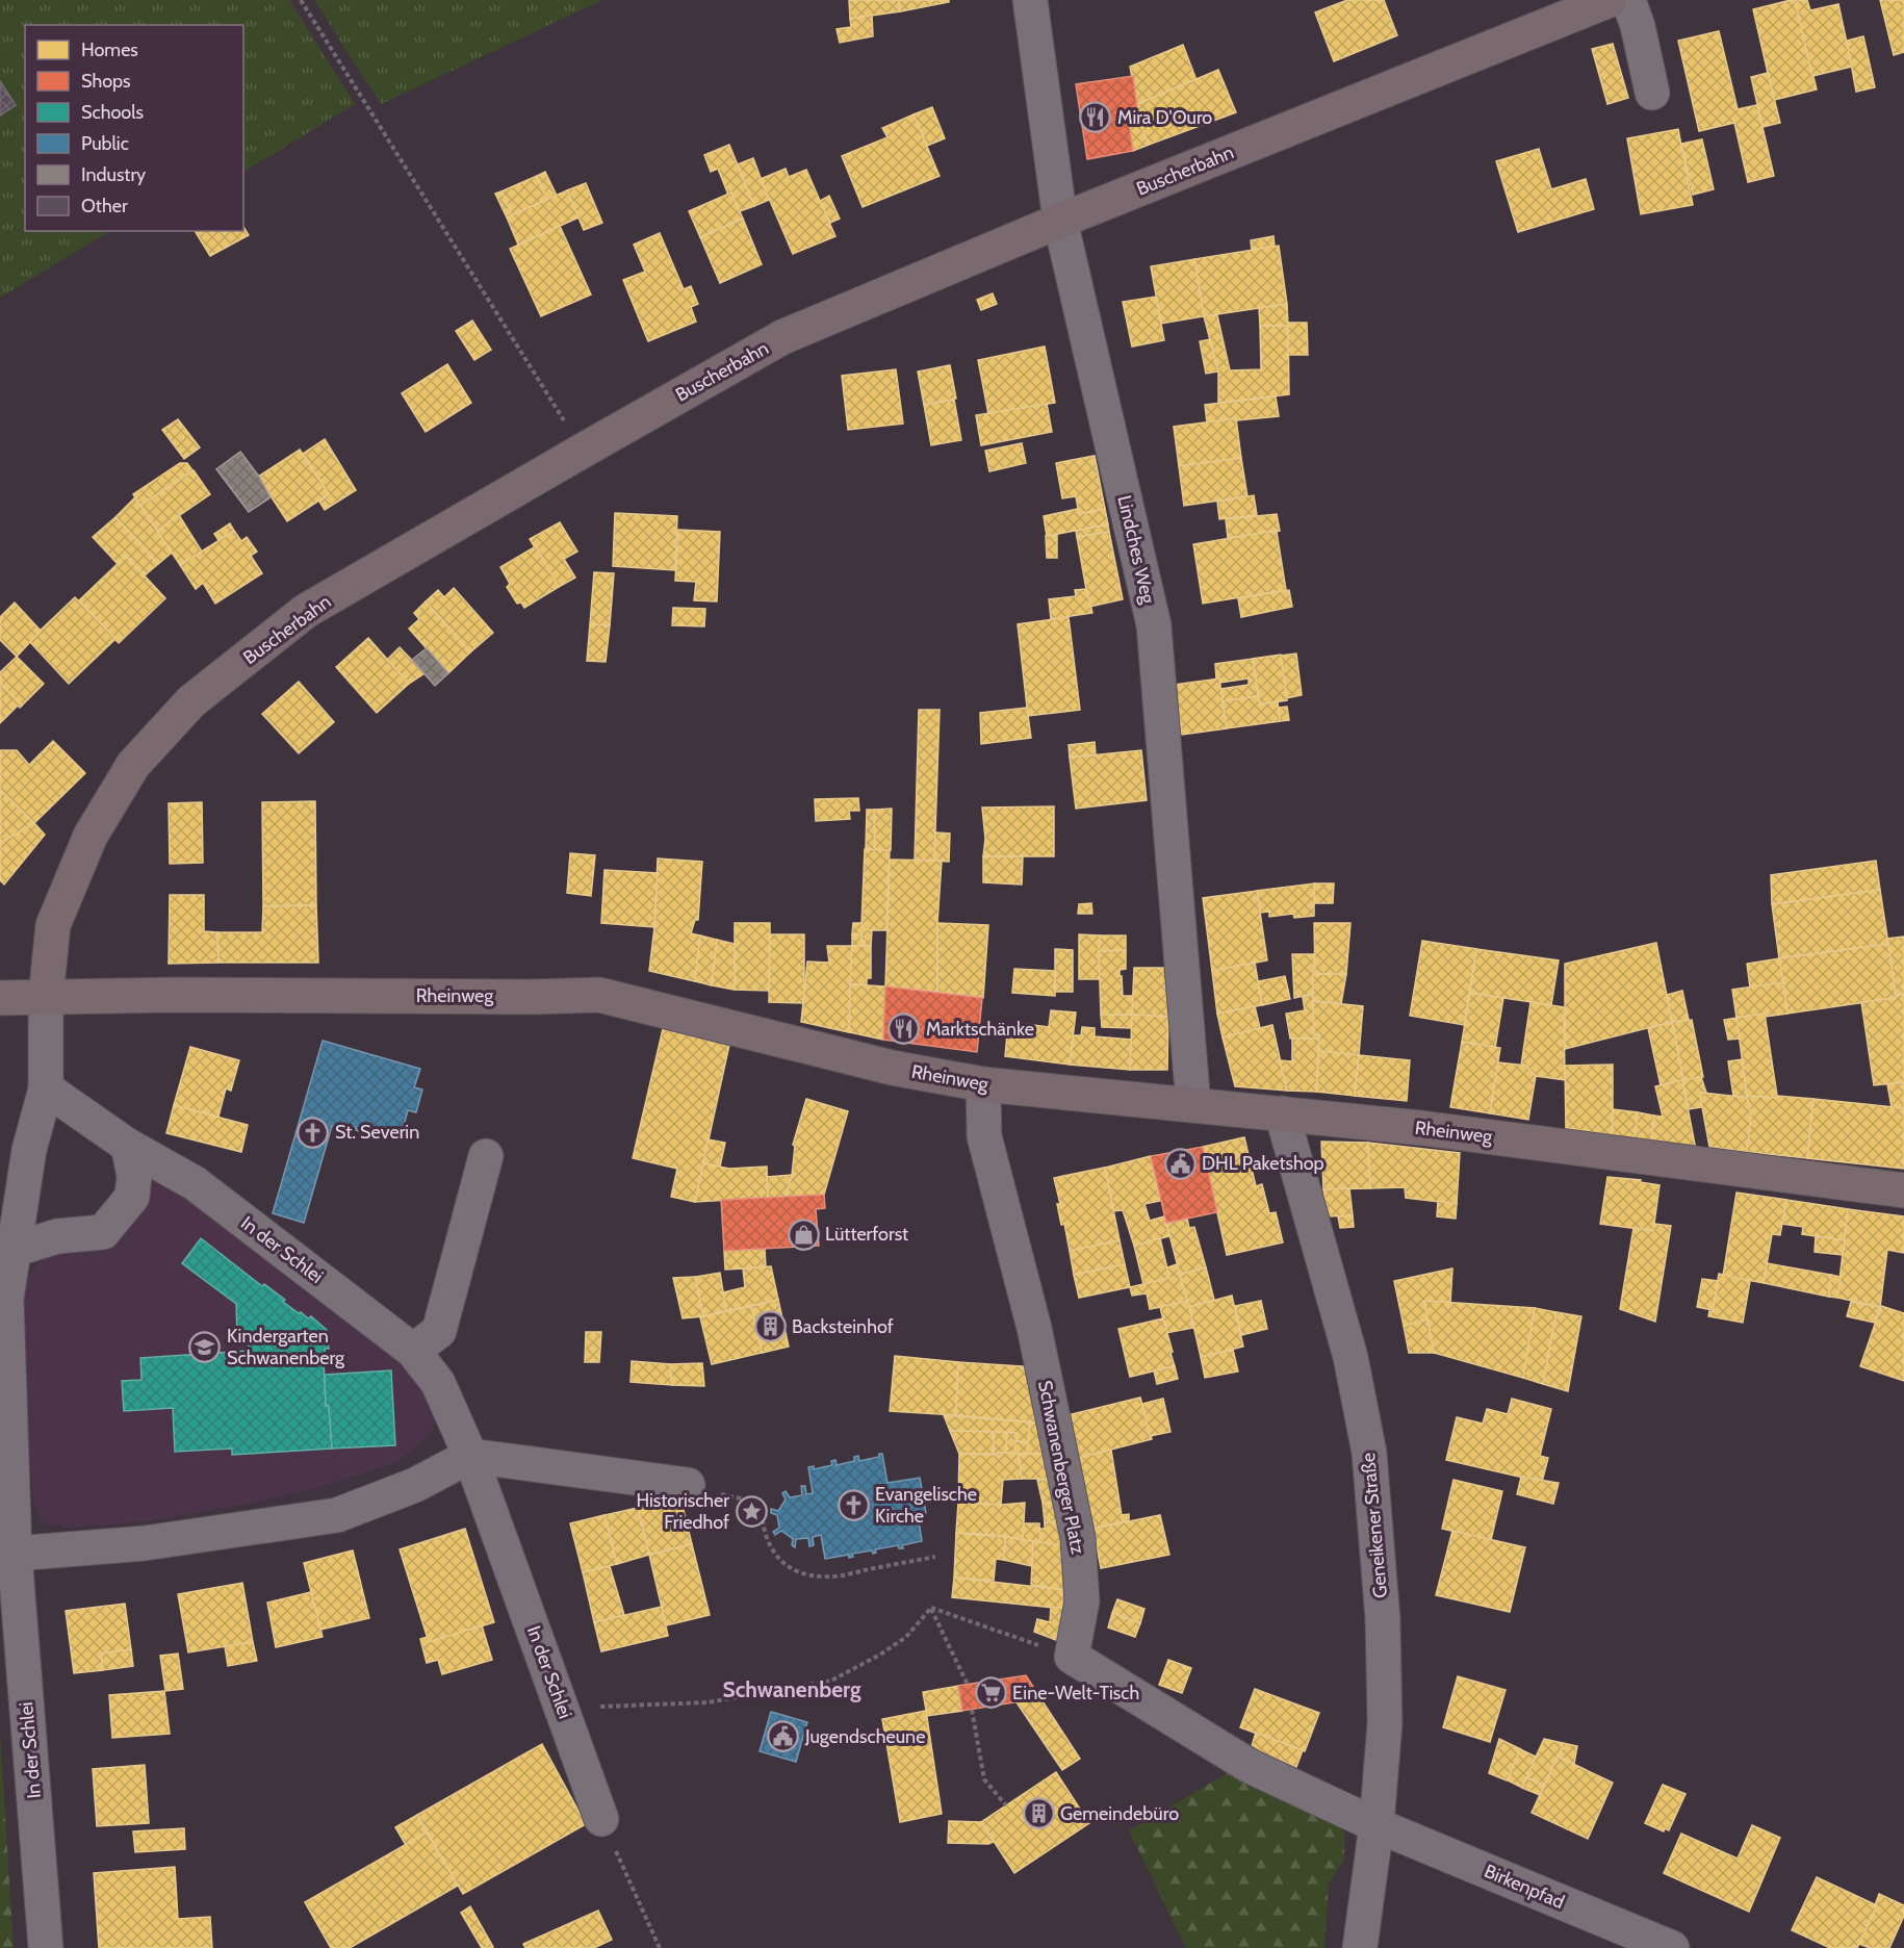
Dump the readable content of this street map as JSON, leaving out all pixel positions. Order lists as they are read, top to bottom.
{
  "streets": {
    "main road": ["Buscherbahn", "Rheinweg"],
    "street": [
      "Lindches Weg",
      "In der Schlei",
      "Schwanenberger Platz",
      "Geneikener Straße",
      "Birkenpfad"
    ]
  },
  "crossings": [
    ["Buscherbahn", "Lindches Weg"],
    ["Buscherbahn", "Rheinweg"],
    ["Buscherbahn", "In der Schlei"],
    ["Lindches Weg", "Rheinweg"],
    ["Rheinweg", "In der Schlei"],
    ["Rheinweg", "Schwanenberger Platz"],
    ["Rheinweg", "Geneikener Straße"],
    ["Geneikener Straße", "Birkenpfad"]
  ],
  "districts": ["Schwanenberg"],
  "places": {
    "restaurant": ["Mira D'Ouro", "Marktschänke"],
    "church": ["St. Severin", "Evangelische Kirche"],
    "public building": ["DHL Paketshop", "Jugendscheune"],
    "shop": ["Lütterforst"],
    "building": ["Backsteinhof", "Gemeindebüro"],
    "school or university": ["Kindergarten Schwanenberg"],
    "place": ["Historischer Friedhof"],
    "supermarket": ["Eine-Welt-Tisch"]
  },
  "legend": [
    "Homes",
    "Shops",
    "Schools",
    "Public",
    "Industry",
    "Other"
  ]
}
